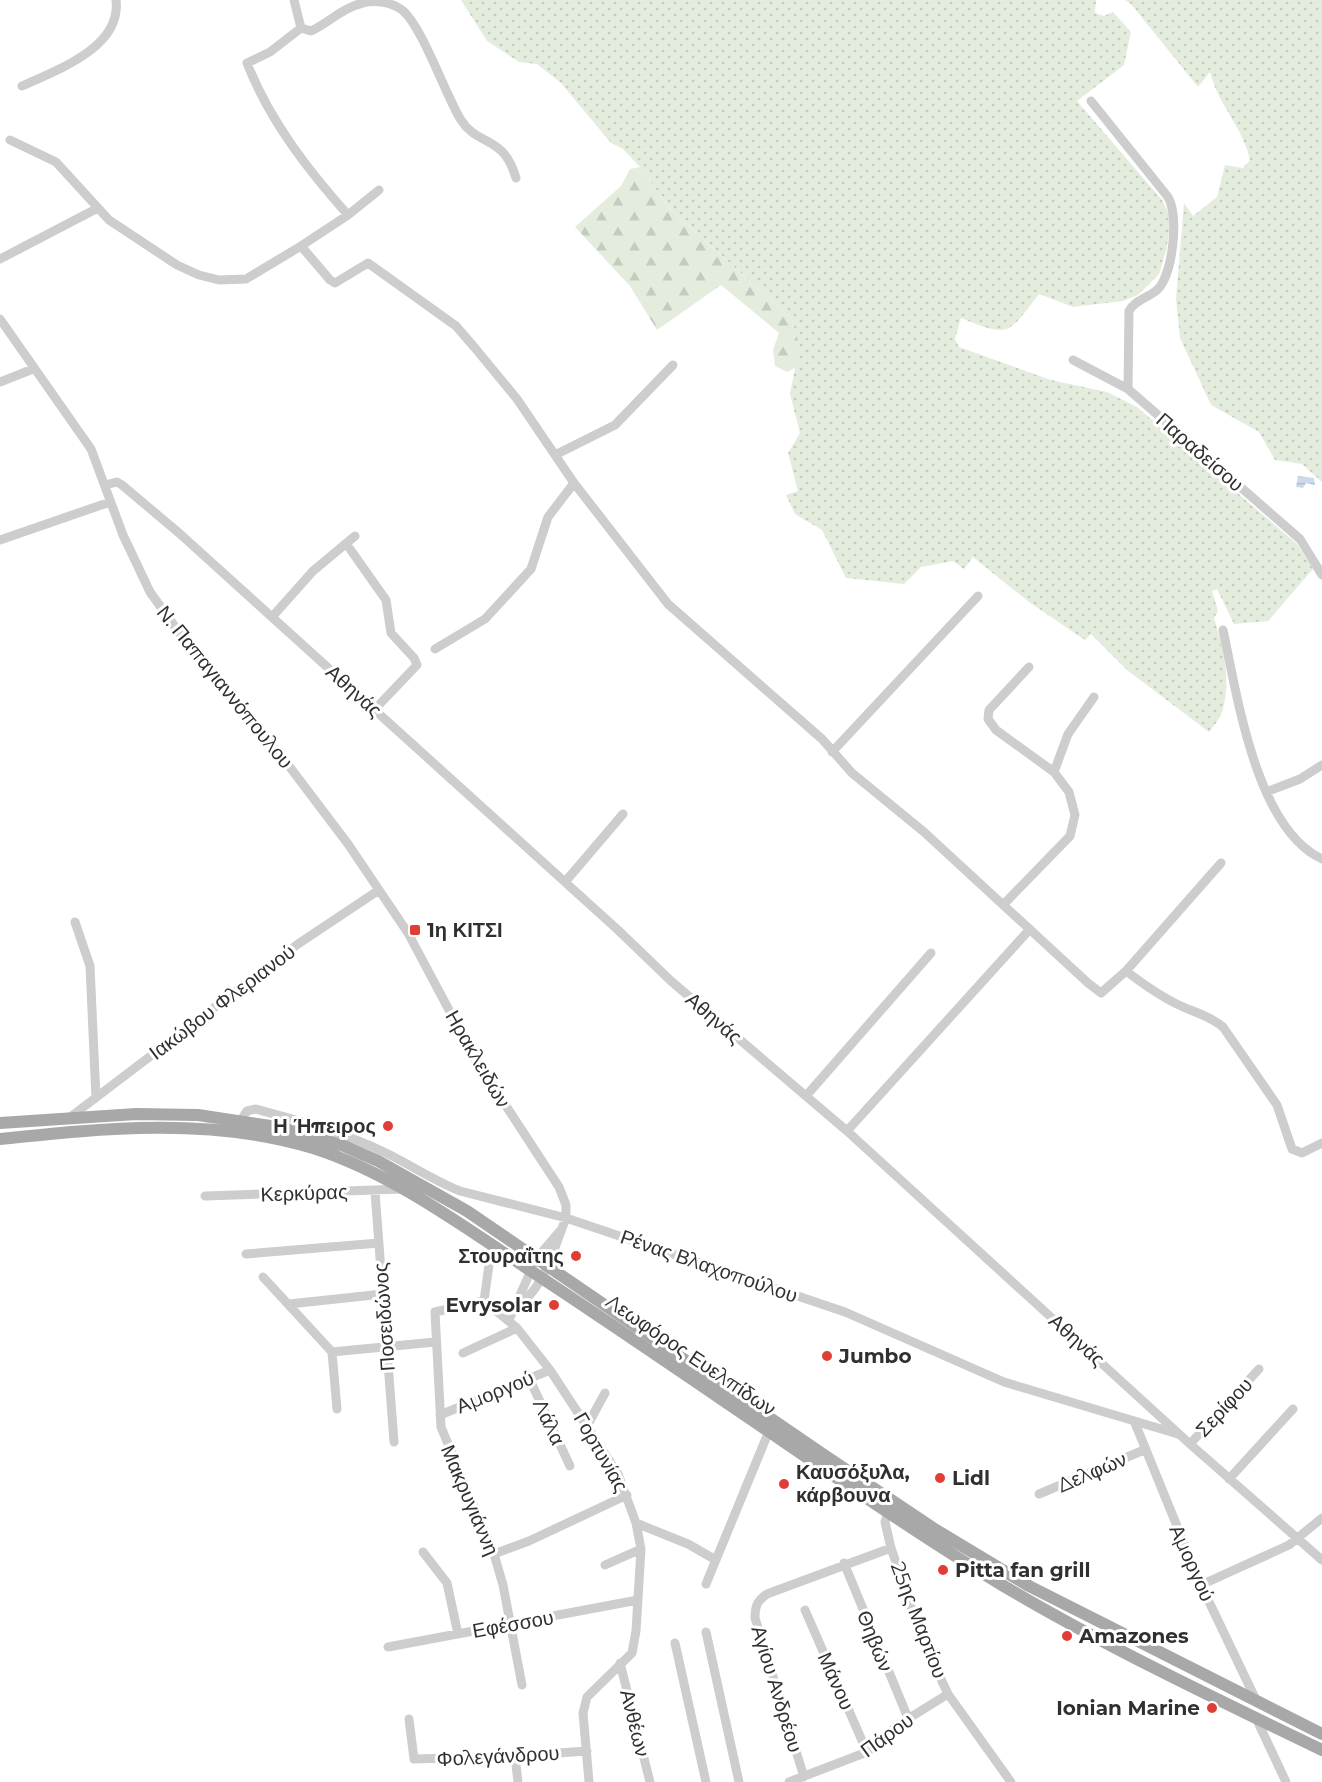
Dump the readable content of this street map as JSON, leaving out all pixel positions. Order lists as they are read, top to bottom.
{
  "streets": {
    "main road": ["Λεωφόρος Ευελπίδων"],
    "street": [
      "Παραδείσου",
      "Ν. Παπαγιαννόπουλου",
      "Αθηνάς",
      "Ιακώβου Φλεριανού",
      "Ηρακλειδών",
      "Κερκύρας",
      "Ρένας Βλαχοπούλου",
      "Ποσειδώνος",
      "Αμοργού",
      "Σερίφου",
      "Λάλα",
      "Γορτυνίας",
      "Δελφών",
      "Μακρυγιάννη",
      "25ης Μαρτίου",
      "Εφέσσου",
      "Θηβών",
      "Μάνου",
      "Αγίου Ανδρέου",
      "Ανθέων",
      "Πάρου",
      "Φολεγάνδρου"
    ]
  },
  "crossings": [
    ["Ν. Παπαγιαννόπουλου", "Αθηνάς"],
    ["Ν. Παπαγιαννόπουλου", "Ιακώβου Φλεριανού"],
    ["Ν. Παπαγιαννόπουλου", "Ηρακλειδών"],
    ["Αθηνάς", "Ρένας Βλαχοπούλου"],
    ["Αθηνάς", "Σερίφου"],
    ["Ιακώβου Φλεριανού", "Ηρακλειδών"],
    ["Ιακώβου Φλεριανού", "Λεωφόρος Ευελπίδων"],
    ["Ηρακλειδών", "Ρένας Βλαχοπούλου"],
    ["Κερκύρας", "Ποσειδώνος"],
    ["Κερκύρας", "Λεωφόρος Ευελπίδων"],
    ["Ρένας Βλαχοπούλου", "Λεωφόρος Ευελπίδων"],
    ["Ρένας Βλαχοπούλου", "Αμοργού"],
    ["Λεωφόρος Ευελπίδων", "Αμοργού"],
    ["Λεωφόρος Ευελπίδων", "25ης Μαρτίου"],
    ["Αμοργού", "Λάλα"],
    ["Αμοργού", "Γορτυνίας"],
    ["Αμοργού", "Δελφών"],
    ["Αμοργού", "Μακρυγιάννη"],
    ["Γορτυνίας", "Μακρυγιάννη"],
    ["Γορτυνίας", "Εφέσσου"],
    ["Γορτυνίας", "Ανθέων"],
    ["Γορτυνίας", "Φολεγάνδρου"],
    ["Μακρυγιάννη", "Εφέσσου"],
    ["25ης Μαρτίου", "Αγίου Ανδρέου"],
    ["25ης Μαρτίου", "Πάρου"],
    ["Θηβών", "Αγίου Ανδρέου"],
    ["Θηβών", "Πάρου"],
    ["Μάνου", "Πάρου"],
    ["Αγίου Ανδρέου", "Πάρου"]
  ],
  "places": {
    "transit": ["1η ΚΙΤΣΙ"],
    "other": [
      "Η Ήπειρος",
      "Στουραΐτης",
      "Evrysolar",
      "Jumbo",
      "Lidl",
      "Καυσόξυλα, κάρβουνα",
      "Pitta fan grill",
      "Amazones",
      "Ionian Marine"
    ]
  }
}
